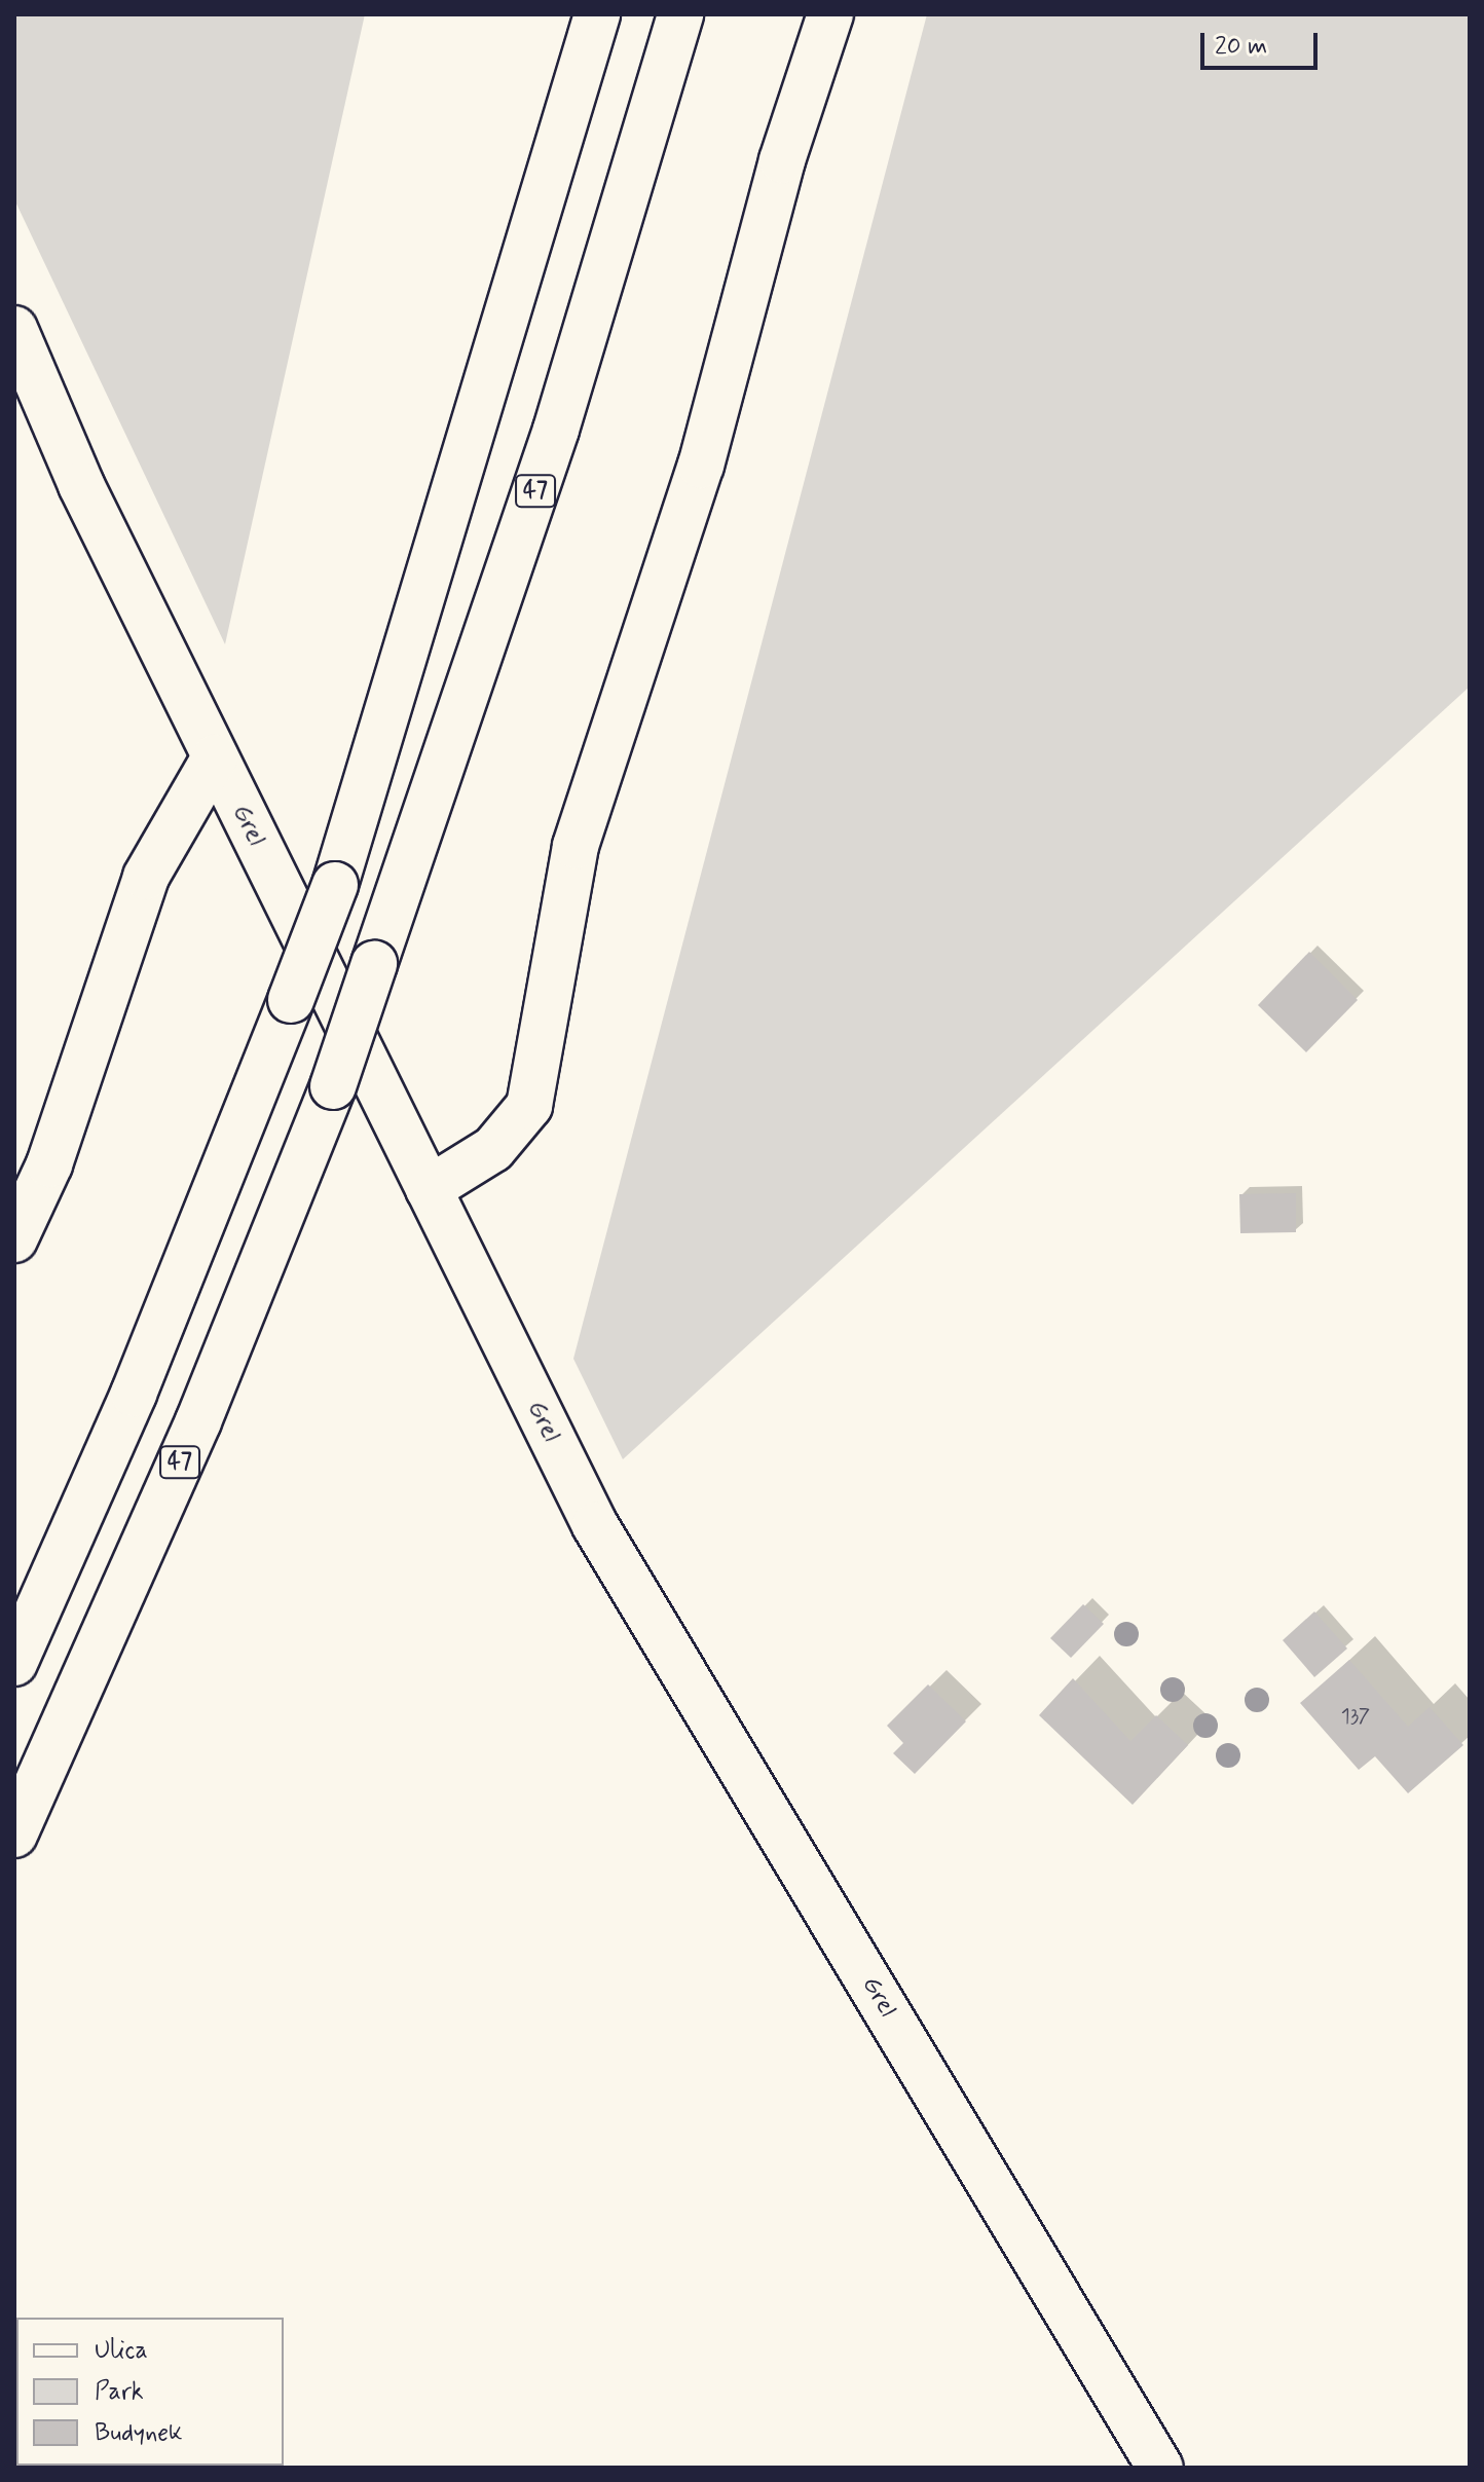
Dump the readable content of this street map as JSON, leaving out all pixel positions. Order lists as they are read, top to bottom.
{
  "streets": {
    "main road": ["47", "Grel"]
  },
  "house_numbers": ["137"],
  "legend": ["Ulica", "Park", "Budynek"],
  "scale_bar": "20 m"
}
